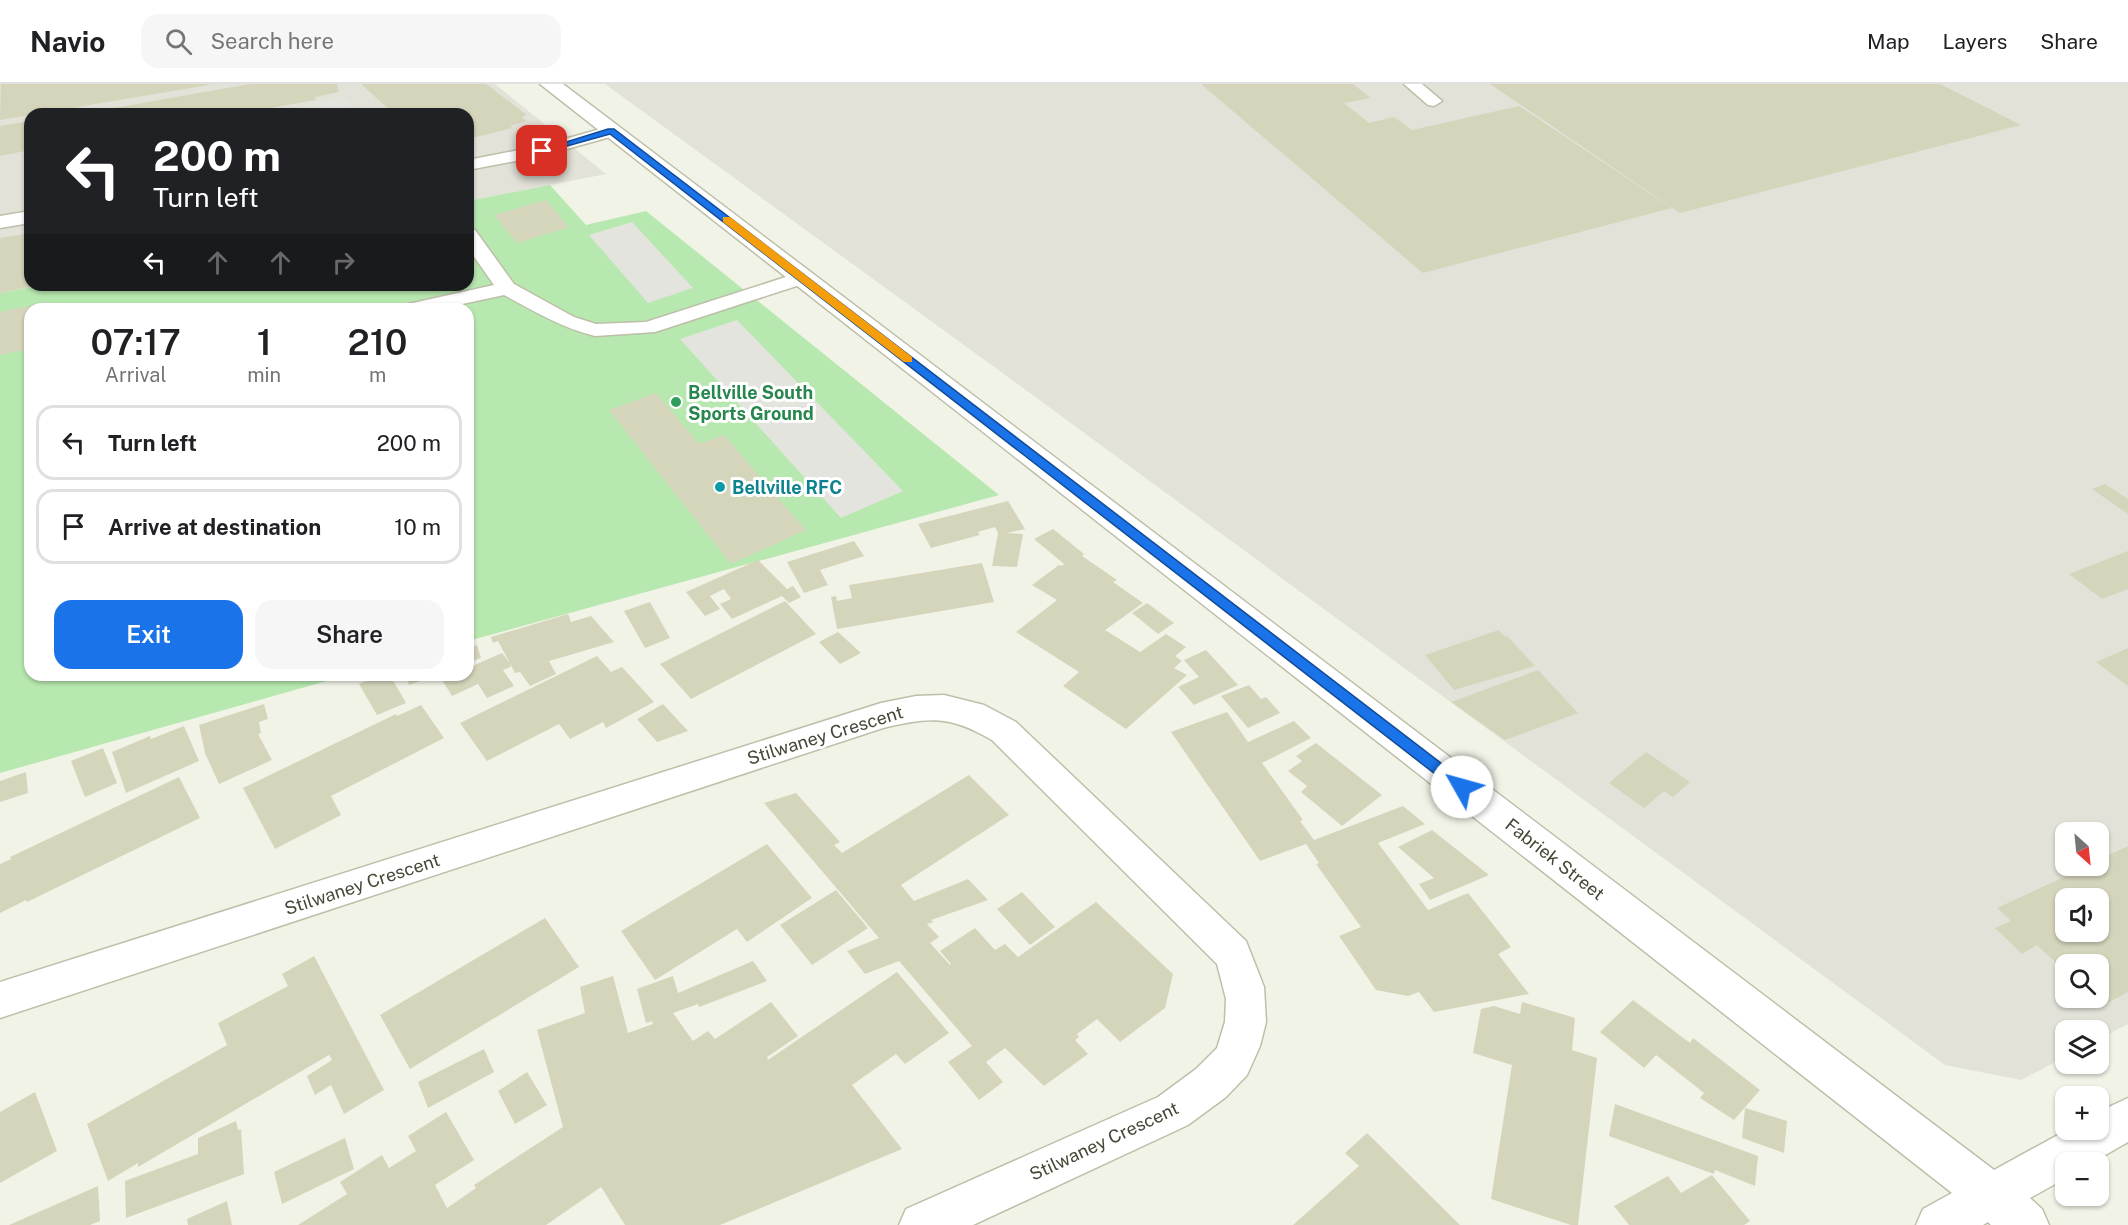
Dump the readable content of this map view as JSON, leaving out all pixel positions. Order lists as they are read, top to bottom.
{
  "streets": {
    "street": ["Stilwaney Crescent", "Fabriek Street"]
  },
  "places": ["Bellville South Sports Ground", "Bellville RFC"],
  "north": "bottom right",
  "page": {
    "header": "Navio",
    "search": "Search here",
    "nav": ["Map", "Layers", "Share"],
    "turn": ["200 m", "Turn left"],
    "eta": [
      "07:17",
      "Arrival",
      "1",
      "min",
      "210",
      "m"
    ],
    "list": [
      {
        "name": "Turn left",
        "value": "200 m"
      },
      {
        "name": "Arrive at destination",
        "value": "10 m"
      }
    ],
    "buttons": ["Exit", "Share"],
    "map_buttons": ["+", "−"]
  }
}
